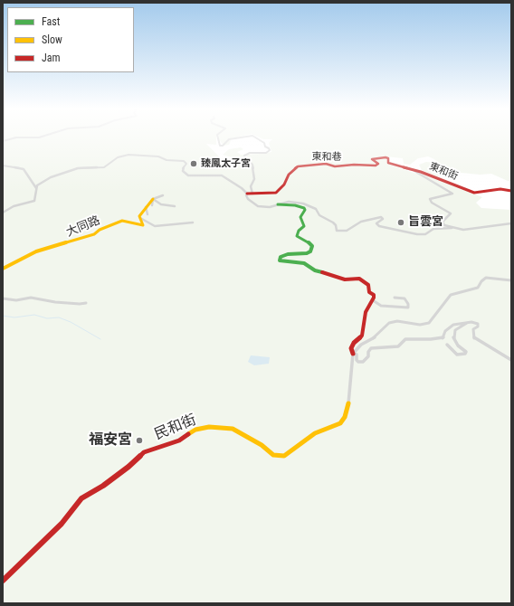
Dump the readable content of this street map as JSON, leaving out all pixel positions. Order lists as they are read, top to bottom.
{
  "streets": {
    "street": [
      "東和巷",
      "東和街",
      "大同路",
      "民和街"
    ]
  },
  "crossings": [
    ["東和巷", "東和街"]
  ],
  "places": ["臻鳳太子宮", "旨雲宮", "福安宮"],
  "legend": ["Fast", "Slow", "Jam"]
}
